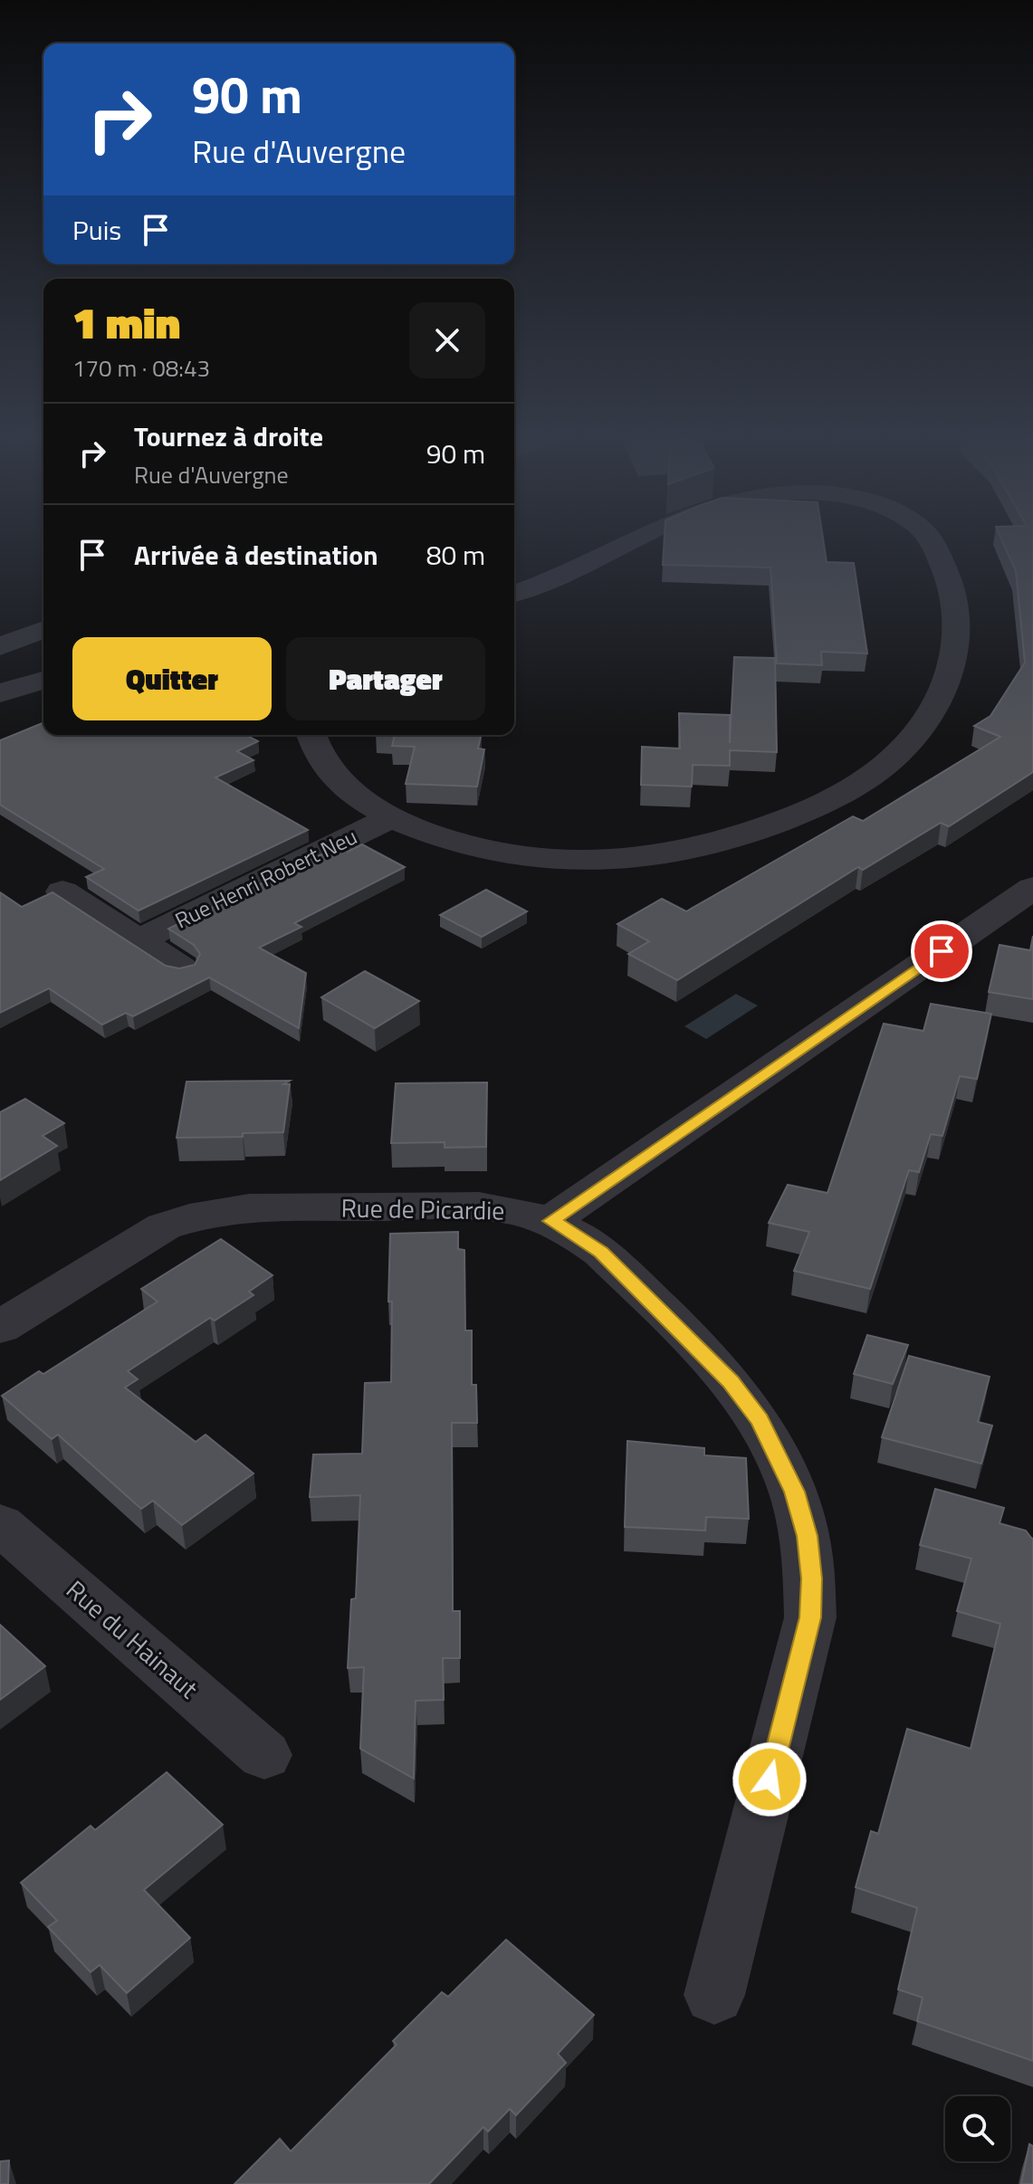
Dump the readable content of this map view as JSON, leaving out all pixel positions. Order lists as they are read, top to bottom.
{
  "streets": {
    "street": ["Rue Henri Robert Neu", "Rue de Picardie", "Rue du Hainaut"]
  },
  "page": {
    "turn": ["90 m", "Rue d'Auvergne"],
    "then": "Puis",
    "heading": ["1 min", "170 m · 08:43"],
    "list": [
      {
        "name": "Tournez à droite",
        "note": "Rue d'Auvergne",
        "value": "90 m"
      },
      {
        "name": "Arrivée à destination",
        "value": "80 m"
      }
    ],
    "buttons": ["Quitter", "Partager"]
  }
}
